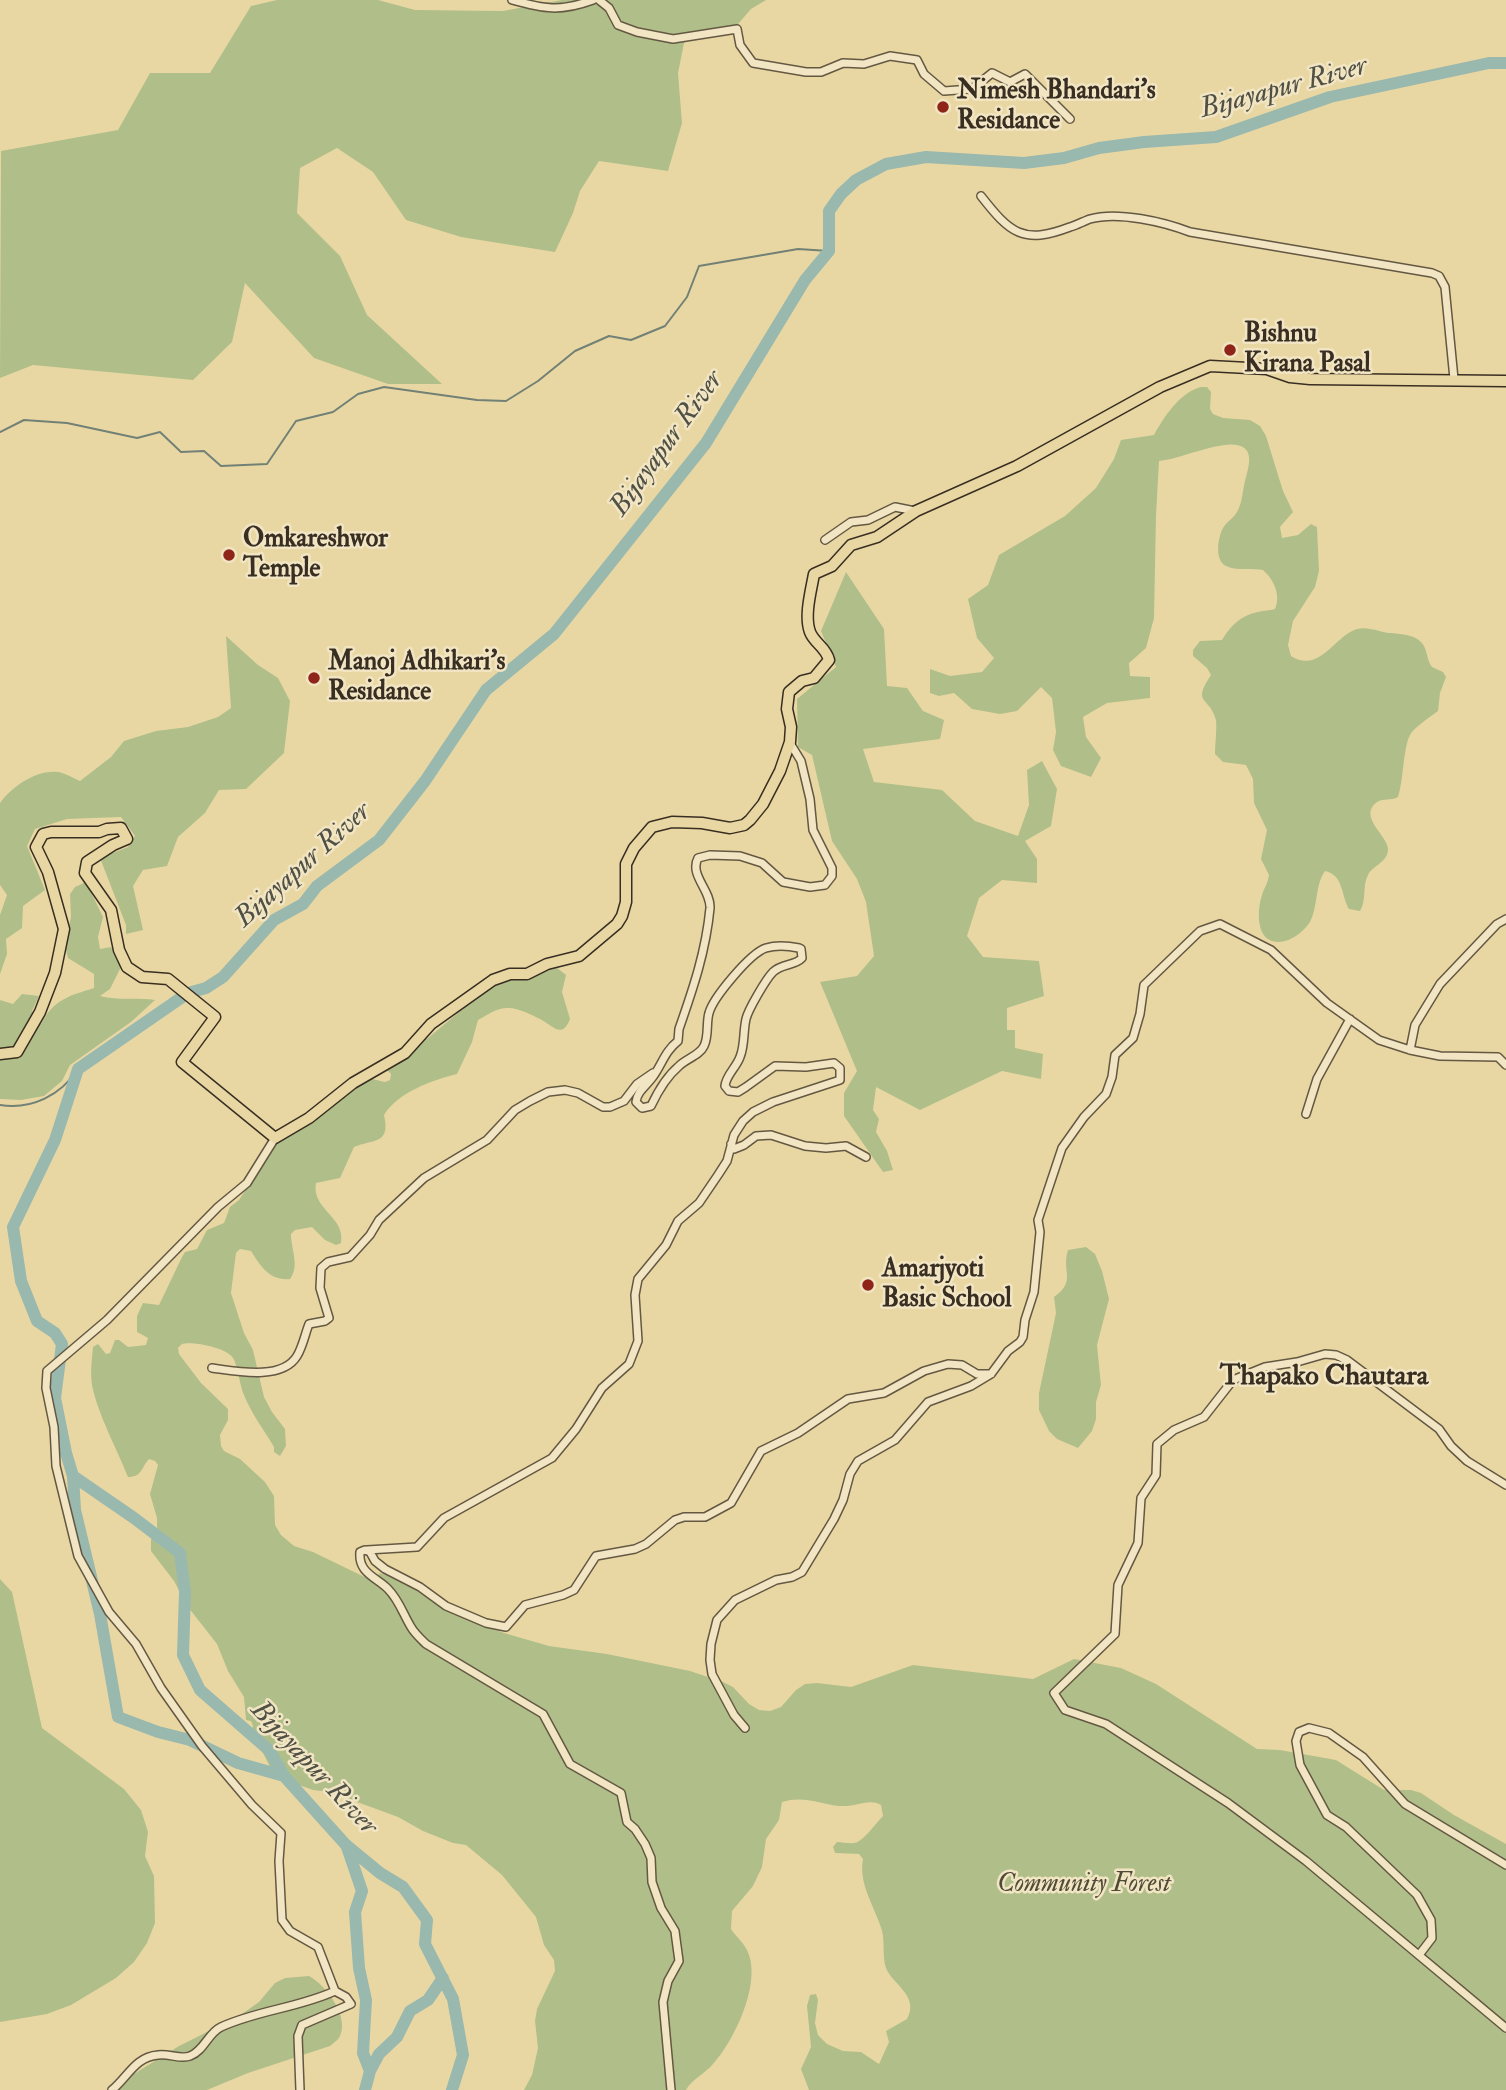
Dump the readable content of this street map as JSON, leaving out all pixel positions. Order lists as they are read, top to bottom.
{
  "districts": ["Thapako Chautara"],
  "water": ["Bijayapur River"],
  "parks": ["Community Forest"],
  "places": [
    "Nimesh Bhandari's Residance",
    "Bishnu Kirana Pasal",
    "Omkareshwor Temple",
    "Manoj Adhikari's Residance",
    "Amarjyoti Basic School"
  ]
}
